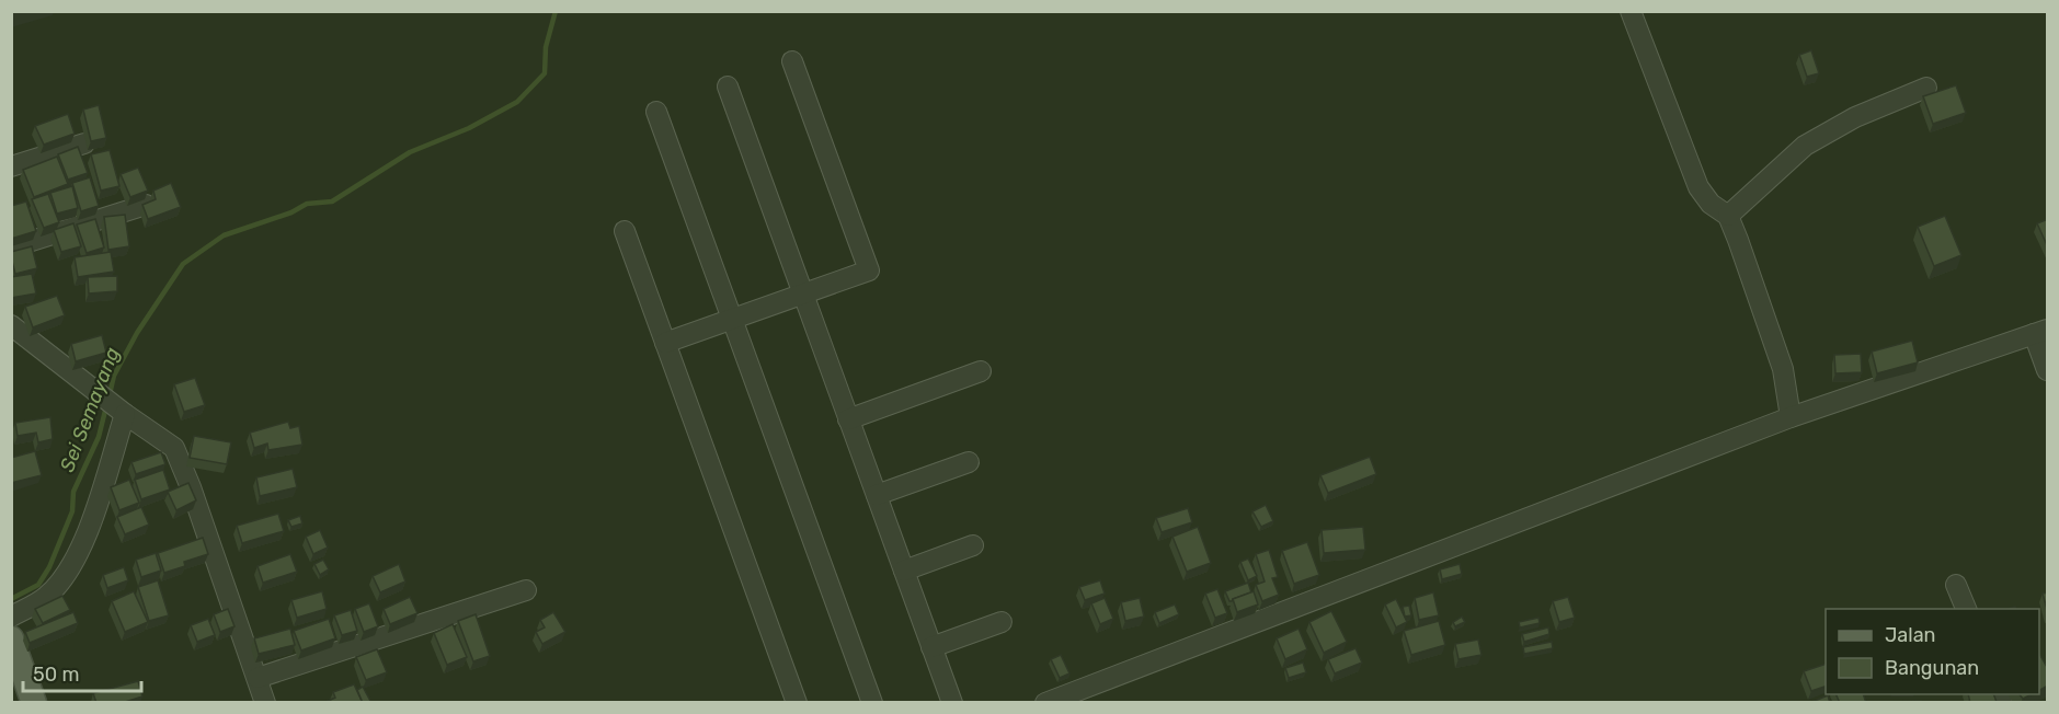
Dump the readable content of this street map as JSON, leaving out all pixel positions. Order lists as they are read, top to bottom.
{
  "water": ["Sei Semayang"],
  "legend": ["Jalan", "Bangunan"],
  "scale_bar": "50 m"
}
